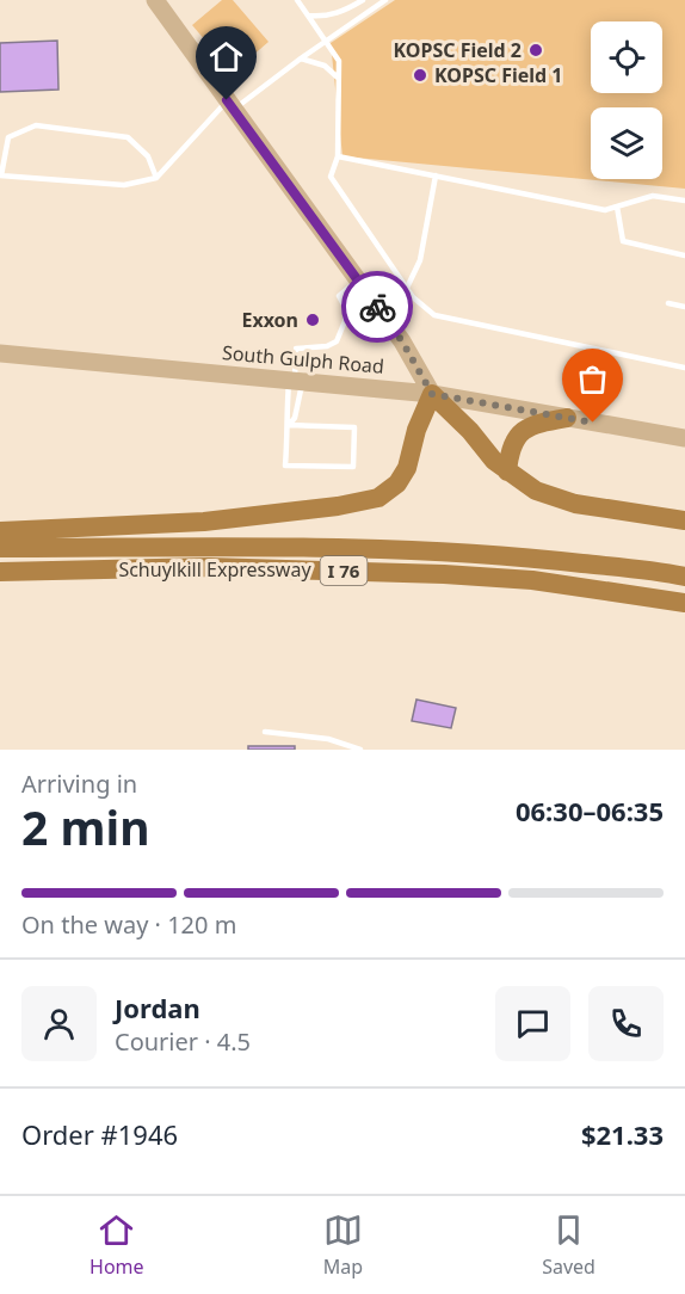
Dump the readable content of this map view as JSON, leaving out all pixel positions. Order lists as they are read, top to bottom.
{
  "streets": {
    "highway": ["Schuylkill Expressway", "I 76"],
    "main road": ["South Gulph Road"]
  },
  "places": ["KOPSC Field 2", "KOPSC Field 1", "Exxon"],
  "page": {
    "heading": ["2 min", "Arriving in", "06:30–06:35"],
    "panel": [
      "Jordan",
      "Courier · 4.5",
      "Order #1946",
      "$21.33"
    ],
    "bar": "On the way · 120 m",
    "tabs": ["Home", "Map", "Saved"]
  }
}
